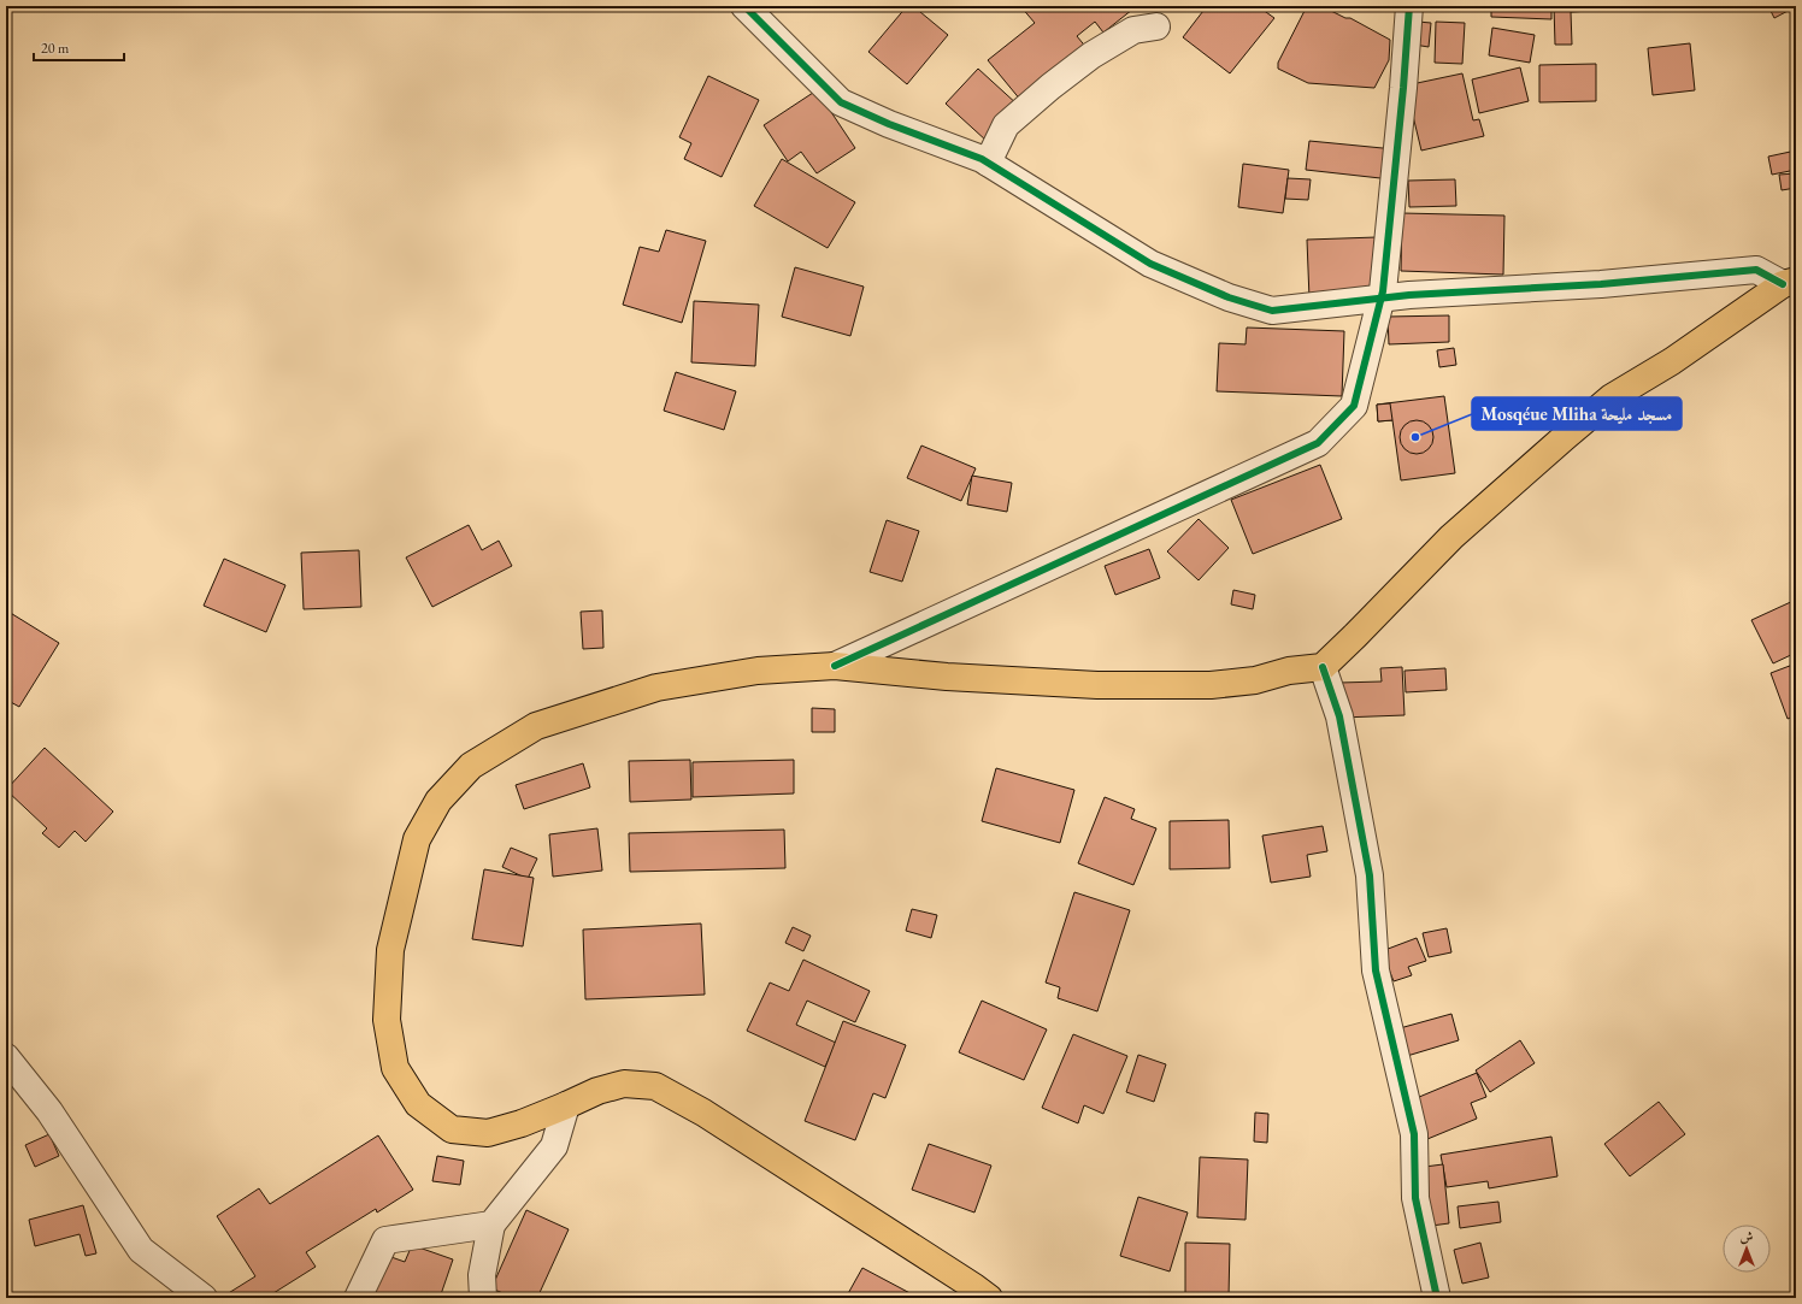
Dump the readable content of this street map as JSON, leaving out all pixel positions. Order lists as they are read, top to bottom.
{
  "places": ["Mosqéue Mliha مسجد مليحة"],
  "scale_bar": "20 m",
  "north": "top"
}
